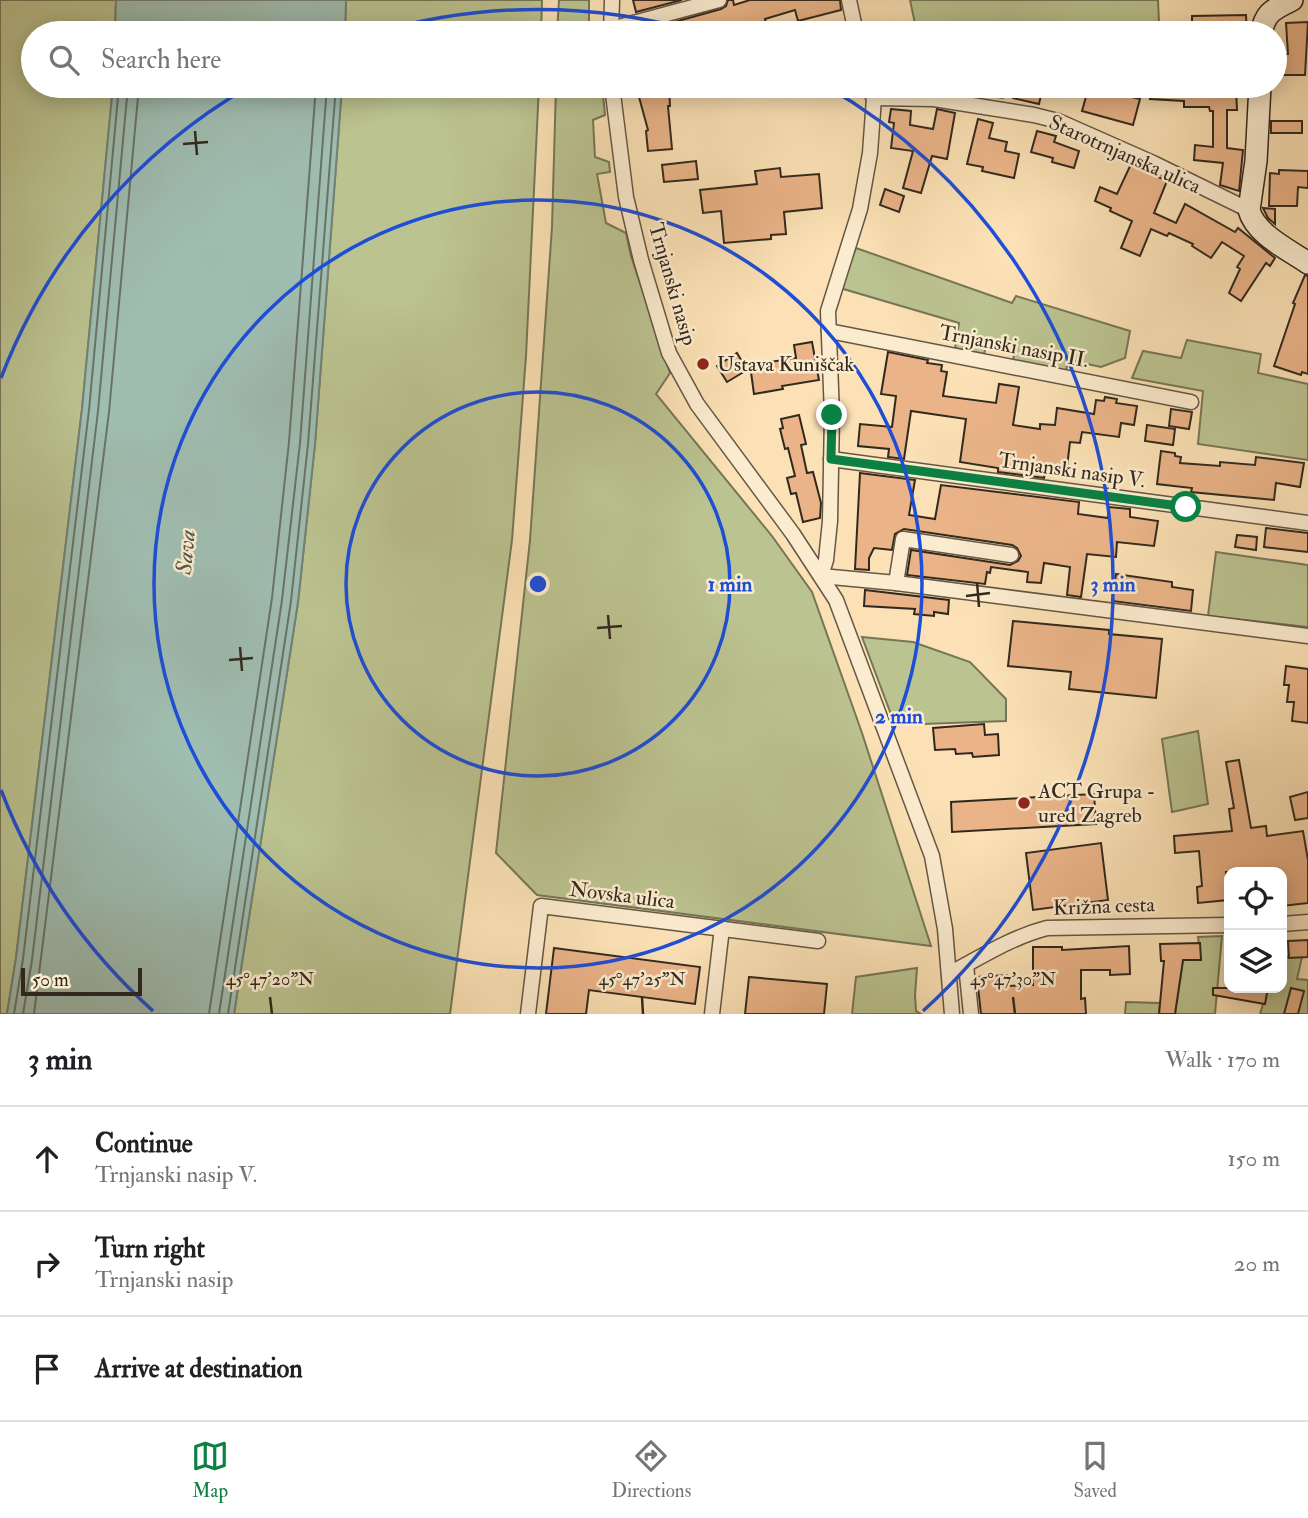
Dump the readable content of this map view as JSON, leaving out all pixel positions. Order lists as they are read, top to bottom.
{
  "streets": {
    "street": [
      "Starotrnjanska ulica",
      "Trnjanski nasip",
      "Trnjanski nasip II.",
      "Trnjanski nasip V.",
      "Novska ulica",
      "Križna cesta"
    ]
  },
  "crossings": [
    ["Trnjanski nasip", "Križna cesta"]
  ],
  "water": ["Sava"],
  "places": ["Ustava Kuniščak", "ACT Grupa - ured Zagreb"],
  "scale_bar": "50 m",
  "page": {
    "search": "Search here",
    "scale": "50 m",
    "heading": ["3 min", "Walk · 170 m"],
    "list": [
      ["Continue", "Trnjanski nasip V.", "150 m"],
      ["Turn right", "Trnjanski nasip", "20 m"],
      "Arrive at destination"
    ],
    "nav": ["Map", "Directions", "Saved"]
  },
  "coordinates": ["45°47'20\"N", "45°47'25\"N", "45°47'30\"N"],
  "rings": ["1 min", "3 min", "2 min"]
}
